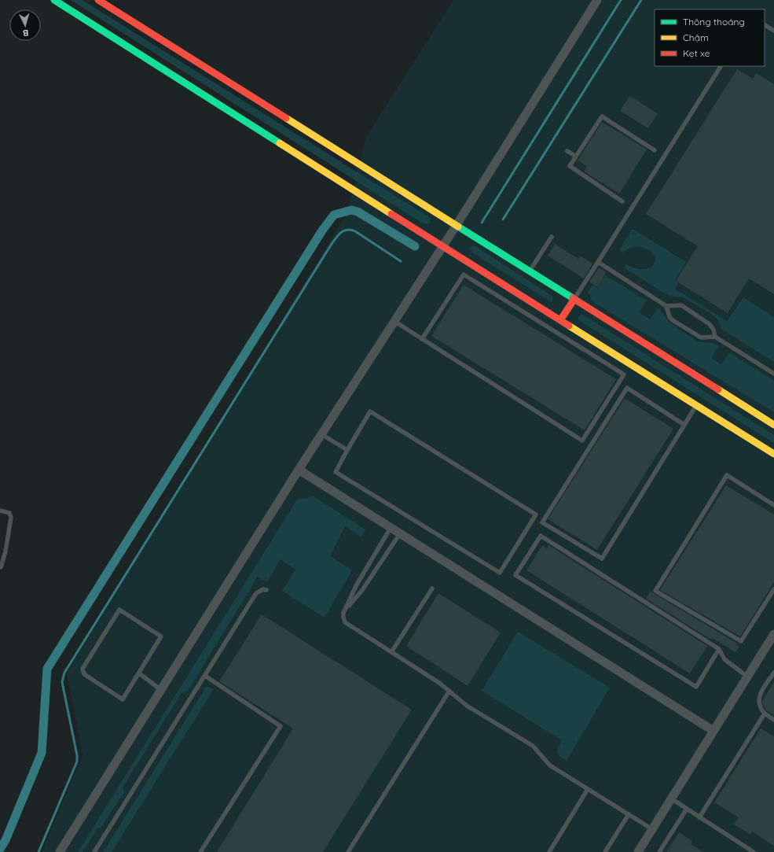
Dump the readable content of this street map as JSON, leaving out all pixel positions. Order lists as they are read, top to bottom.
{
  "legend": ["Thông thoáng", "Chậm", "Kẹt xe"],
  "north": "bottom"
}
